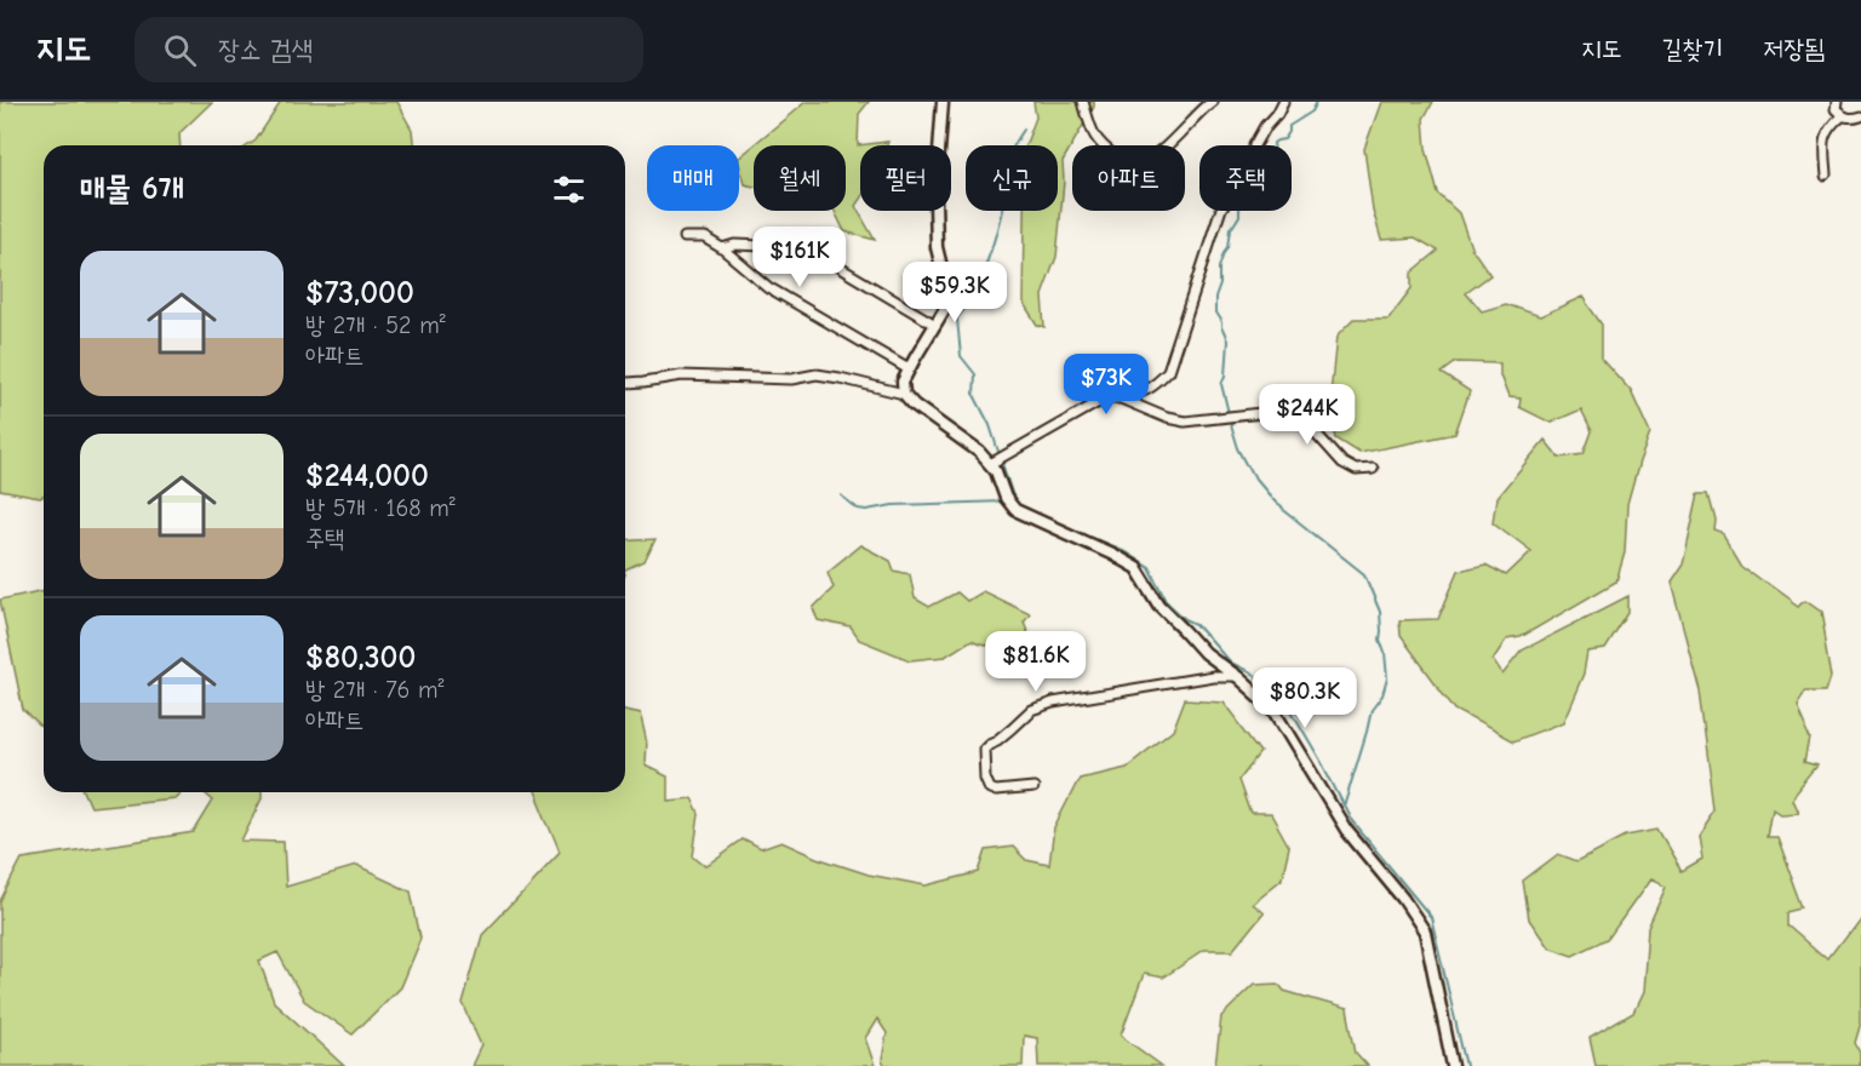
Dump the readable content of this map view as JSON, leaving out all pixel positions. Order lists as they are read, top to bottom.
{
  "page": {
    "header": "지도",
    "search": "장소 검색",
    "nav": ["지도", "길찾기", "저장됨"],
    "chip": [
      "매매",
      "월세",
      "필터",
      "신규",
      "아파트",
      "주택"
    ],
    "heading": "매물 6개",
    "price": [
      "$161K",
      "$59.3K",
      "$73K",
      "$244K",
      "$81.6K",
      "$80.3K"
    ],
    "list": [
      {
        "name": "$73,000",
        "note": "방 2개 · 52 m² · 아파트"
      },
      {
        "name": "$244,000",
        "note": "방 5개 · 168 m² · 주택"
      },
      {
        "name": "$80,300",
        "note": "방 2개 · 76 m² · 아파트"
      }
    ]
  }
}
